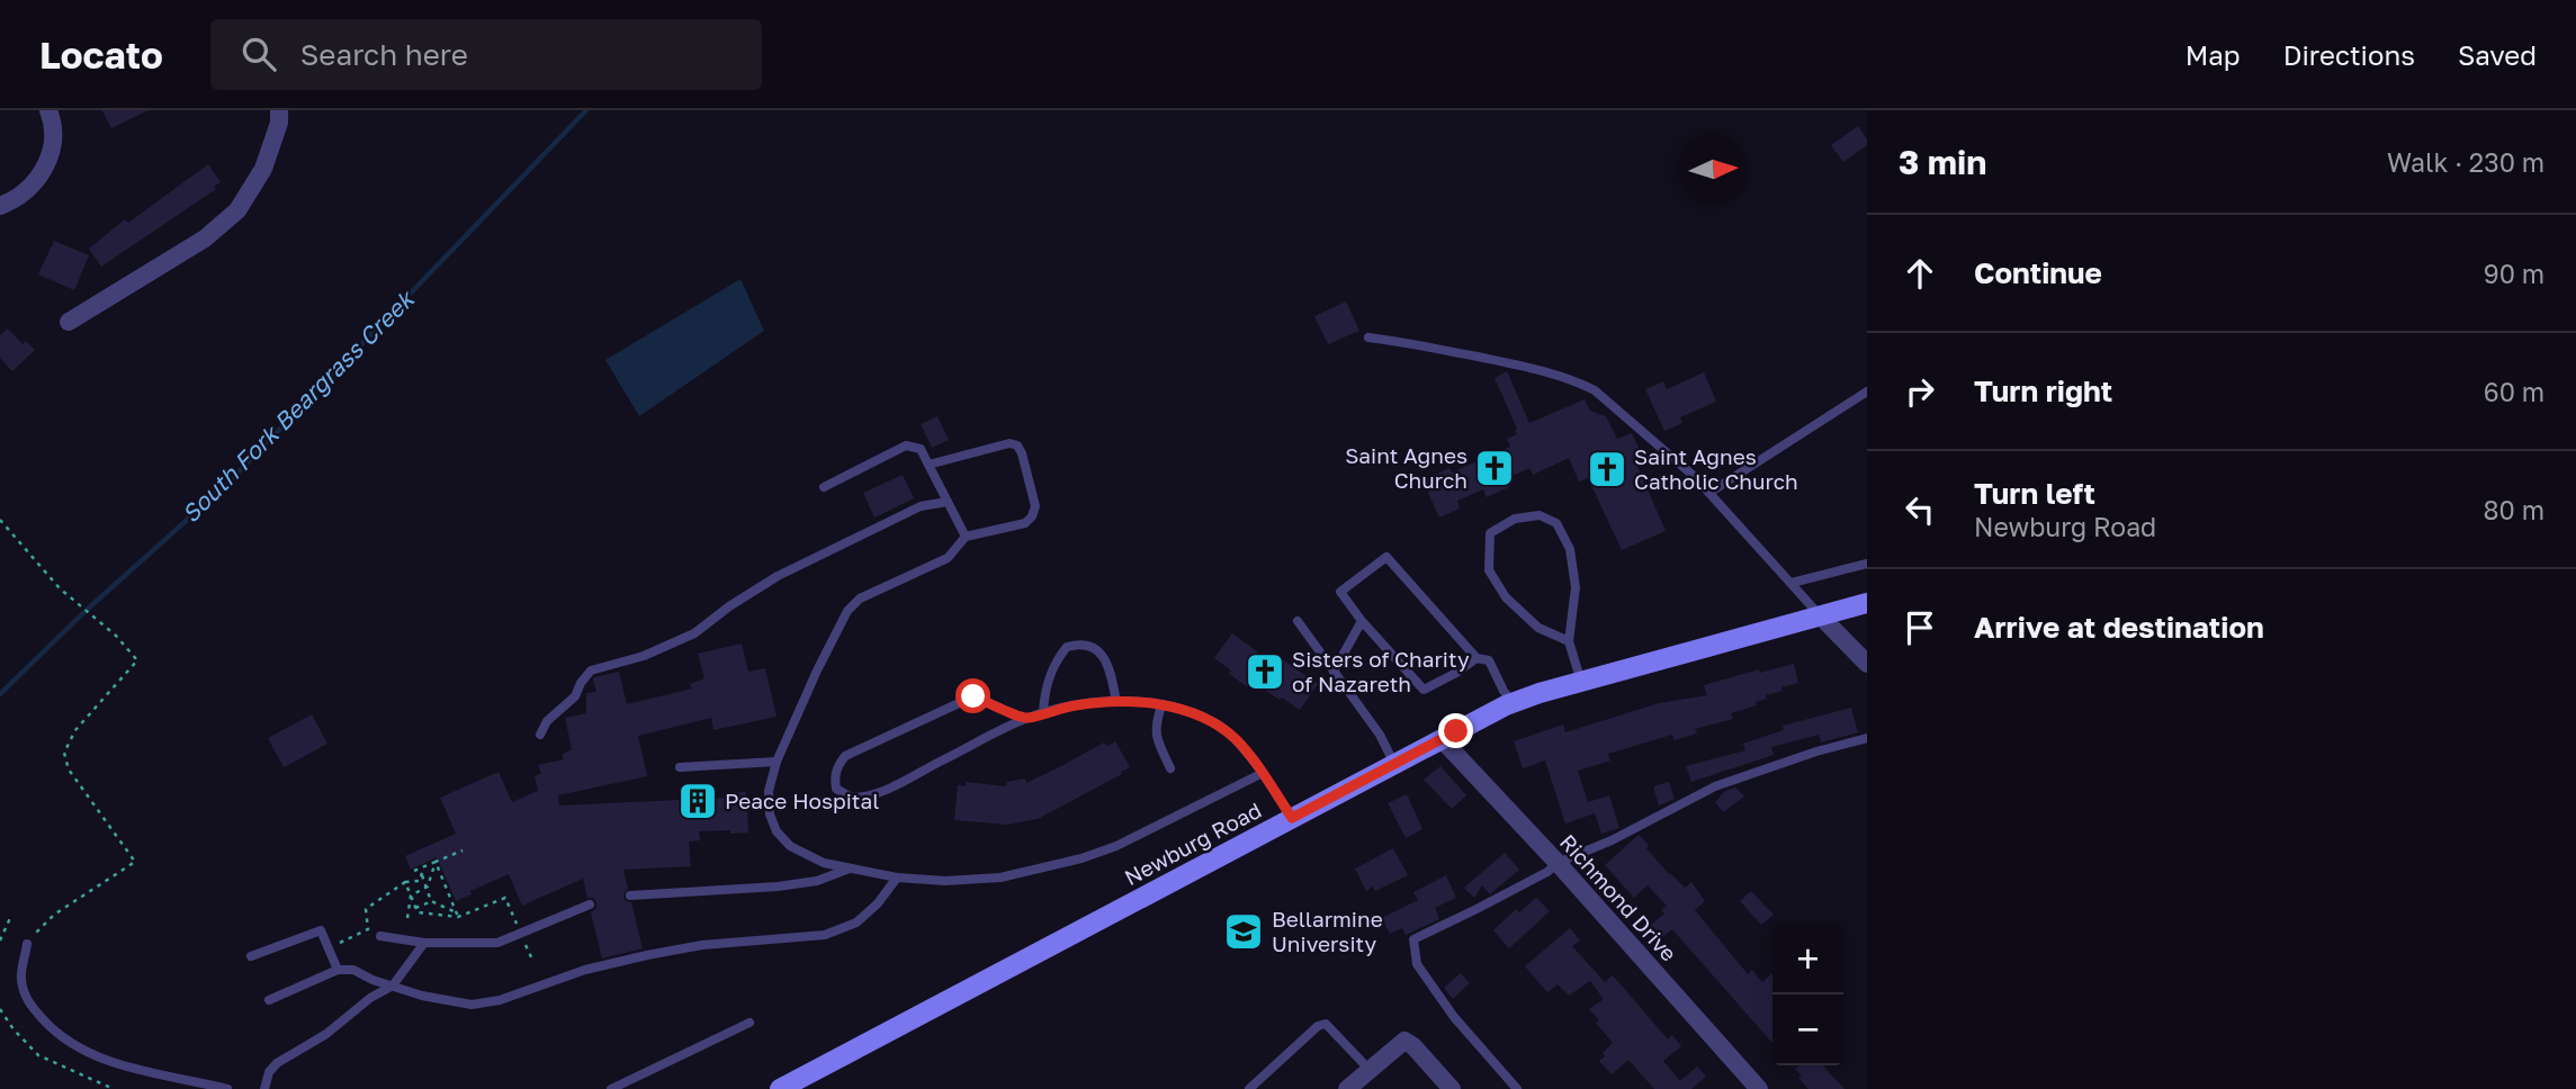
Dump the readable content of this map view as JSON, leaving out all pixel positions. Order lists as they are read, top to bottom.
{
  "streets": {
    "main road": ["Newburg Road"],
    "street": ["Richmond Drive"]
  },
  "crossings": [
    ["Newburg Road", "Richmond Drive"]
  ],
  "water": ["South Fork Beargrass Creek"],
  "places": {
    "church": ["Saint Agnes Church", "Saint Agnes Catholic Church", "Sisters of Charity of Nazareth"],
    "building": ["Peace Hospital"],
    "school or university": ["Bellarmine University"]
  },
  "north": "right",
  "page": {
    "header": "Locato",
    "search": "Search here",
    "nav": ["Map", "Directions", "Saved"],
    "heading": ["3 min", "Walk · 230 m"],
    "list": [
      ["Continue", "90 m"],
      ["Turn right", "60 m"],
      ["Turn left", "Newburg Road", "80 m"],
      "Arrive at destination"
    ],
    "map_buttons": ["+", "−"]
  }
}
